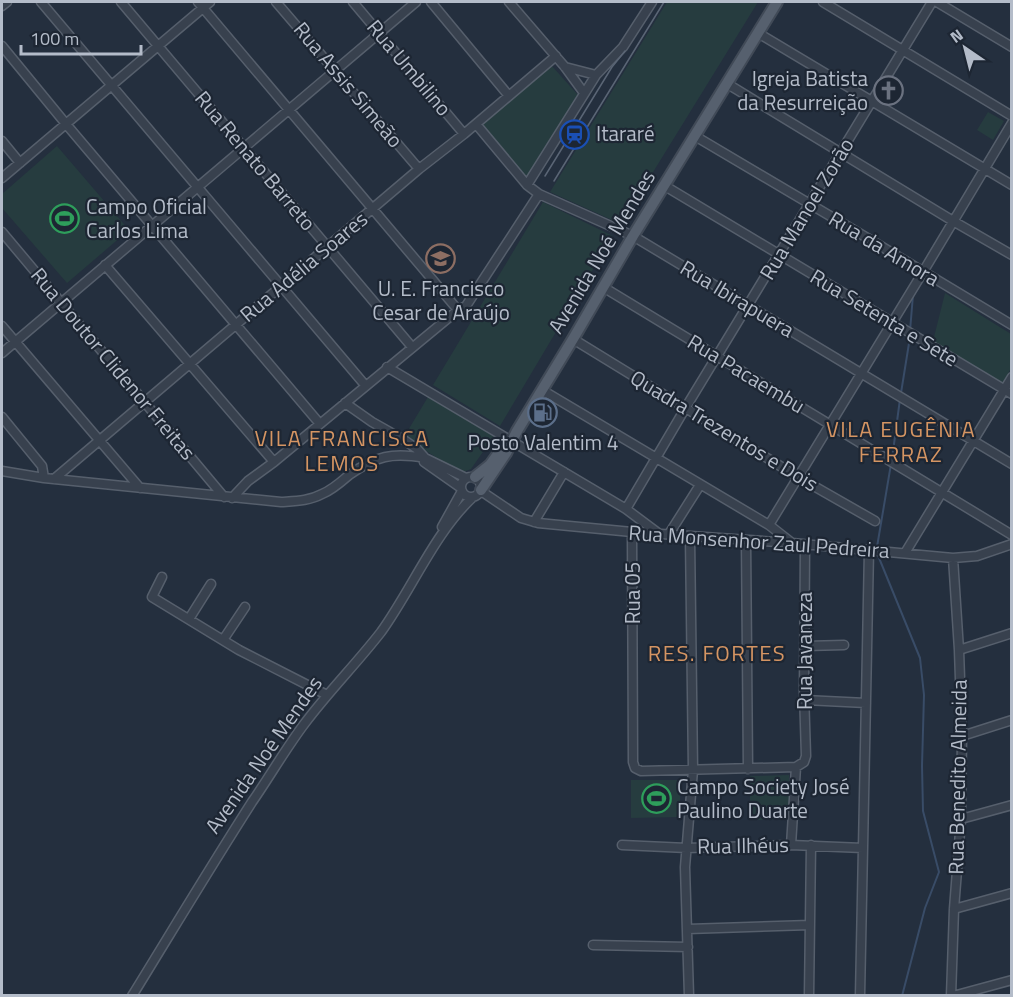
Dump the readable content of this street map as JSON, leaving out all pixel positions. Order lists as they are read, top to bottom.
{
  "streets": {
    "main road": ["Avenida Noé Mendes"],
    "street": [
      "Rua Umbilino",
      "Rua Assis Simeão",
      "Rua Renato Barreto",
      "Rua Manoel Zorão",
      "Rua da Amora",
      "Rua Adélia Soares",
      "Rua Ibirapuera",
      "Rua Setenta e Sete",
      "Rua Doutor Clidenor Freitas",
      "Rua Pacaembu",
      "Quadra Trezentos e Dois",
      "Rua Monsenhor Zaul Pedreira",
      "Rua 05",
      "Rua Javaneza",
      "Rua Benedito Almeida",
      "Rua Ilhéus"
    ]
  },
  "crossings": [
    ["Rua Umbilino", "Rua Adélia Soares"],
    ["Rua Assis Simeão", "Rua Adélia Soares"],
    ["Rua Renato Barreto", "Rua Adélia Soares"],
    ["Rua Manoel Zorão", "Rua da Amora"],
    ["Rua Manoel Zorão", "Rua Ibirapuera"],
    ["Rua Manoel Zorão", "Rua Setenta e Sete"],
    ["Rua Manoel Zorão", "Rua Pacaembu"],
    ["Rua Manoel Zorão", "Quadra Trezentos e Dois"],
    ["Rua da Amora", "Avenida Noé Mendes"],
    ["Avenida Noé Mendes", "Rua Ibirapuera"],
    ["Avenida Noé Mendes", "Rua Setenta e Sete"],
    ["Avenida Noé Mendes", "Rua Pacaembu"],
    ["Avenida Noé Mendes", "Quadra Trezentos e Dois"],
    ["Avenida Noé Mendes", "Rua Monsenhor Zaul Pedreira"],
    ["Rua Adélia Soares", "Rua Ibirapuera"],
    ["Rua Adélia Soares", "Rua Doutor Clidenor Freitas"],
    ["Rua Monsenhor Zaul Pedreira", "Rua 05"],
    ["Rua Monsenhor Zaul Pedreira", "Rua Javaneza"],
    ["Rua Monsenhor Zaul Pedreira", "Rua Benedito Almeida"]
  ],
  "districts": ["VILA EUGÊNIA FERRAZ", "VILA FRANCISCA LEMOS", "RES. FORTES"],
  "places": {
    "church": ["Igreja Batista da Resurreição"],
    "station": ["Itararé"],
    "sports": ["Campo Oficial Carlos Lima", "Campo Society José Paulino Duarte"],
    "school or university": ["U. E. Francisco Cesar de Araújo"],
    "fuel station": ["Posto Valentim 4"]
  },
  "scale_bar": "100 m",
  "north": "top left"
}
